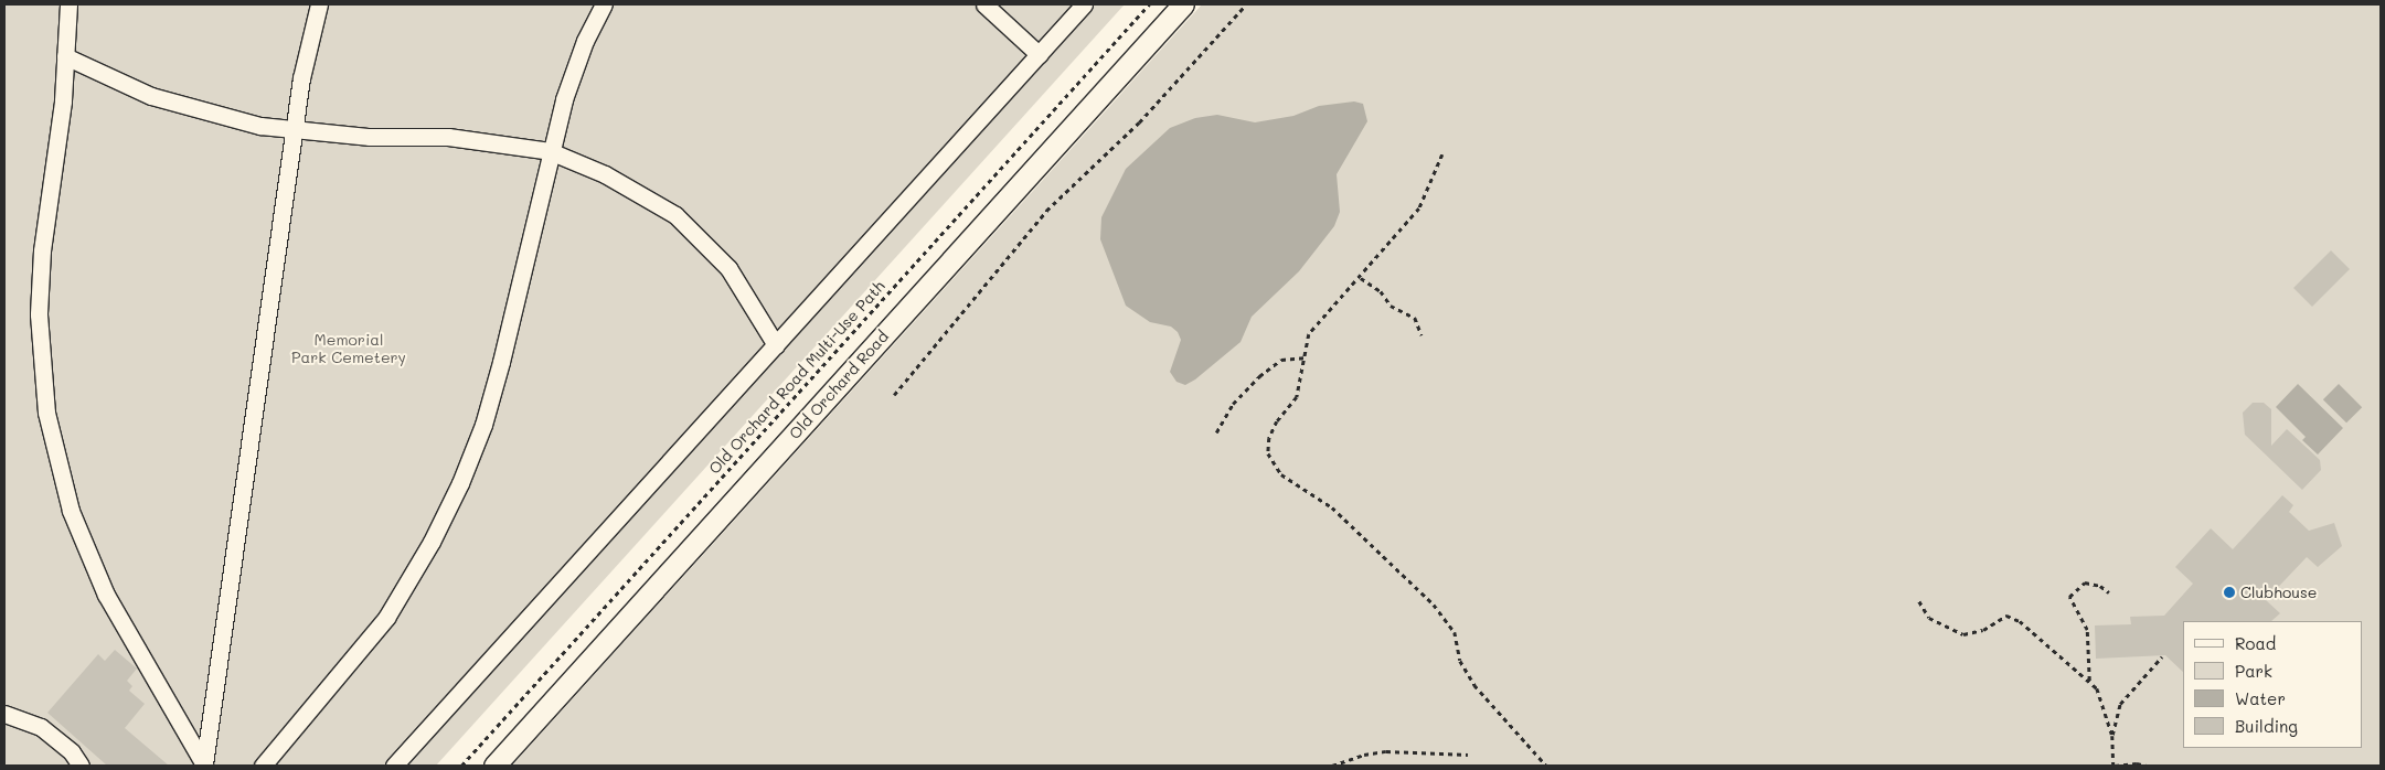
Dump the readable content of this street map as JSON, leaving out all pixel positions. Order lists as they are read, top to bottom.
{
  "streets": {
    "main road": ["Old Orchard Road"],
    "path": ["Old Orchard Road Multi-Use Path"]
  },
  "parks": ["Memorial Park Cemetery"],
  "places": ["Clubhouse"],
  "legend": [
    "Road",
    "Park",
    "Water",
    "Building"
  ]
}
